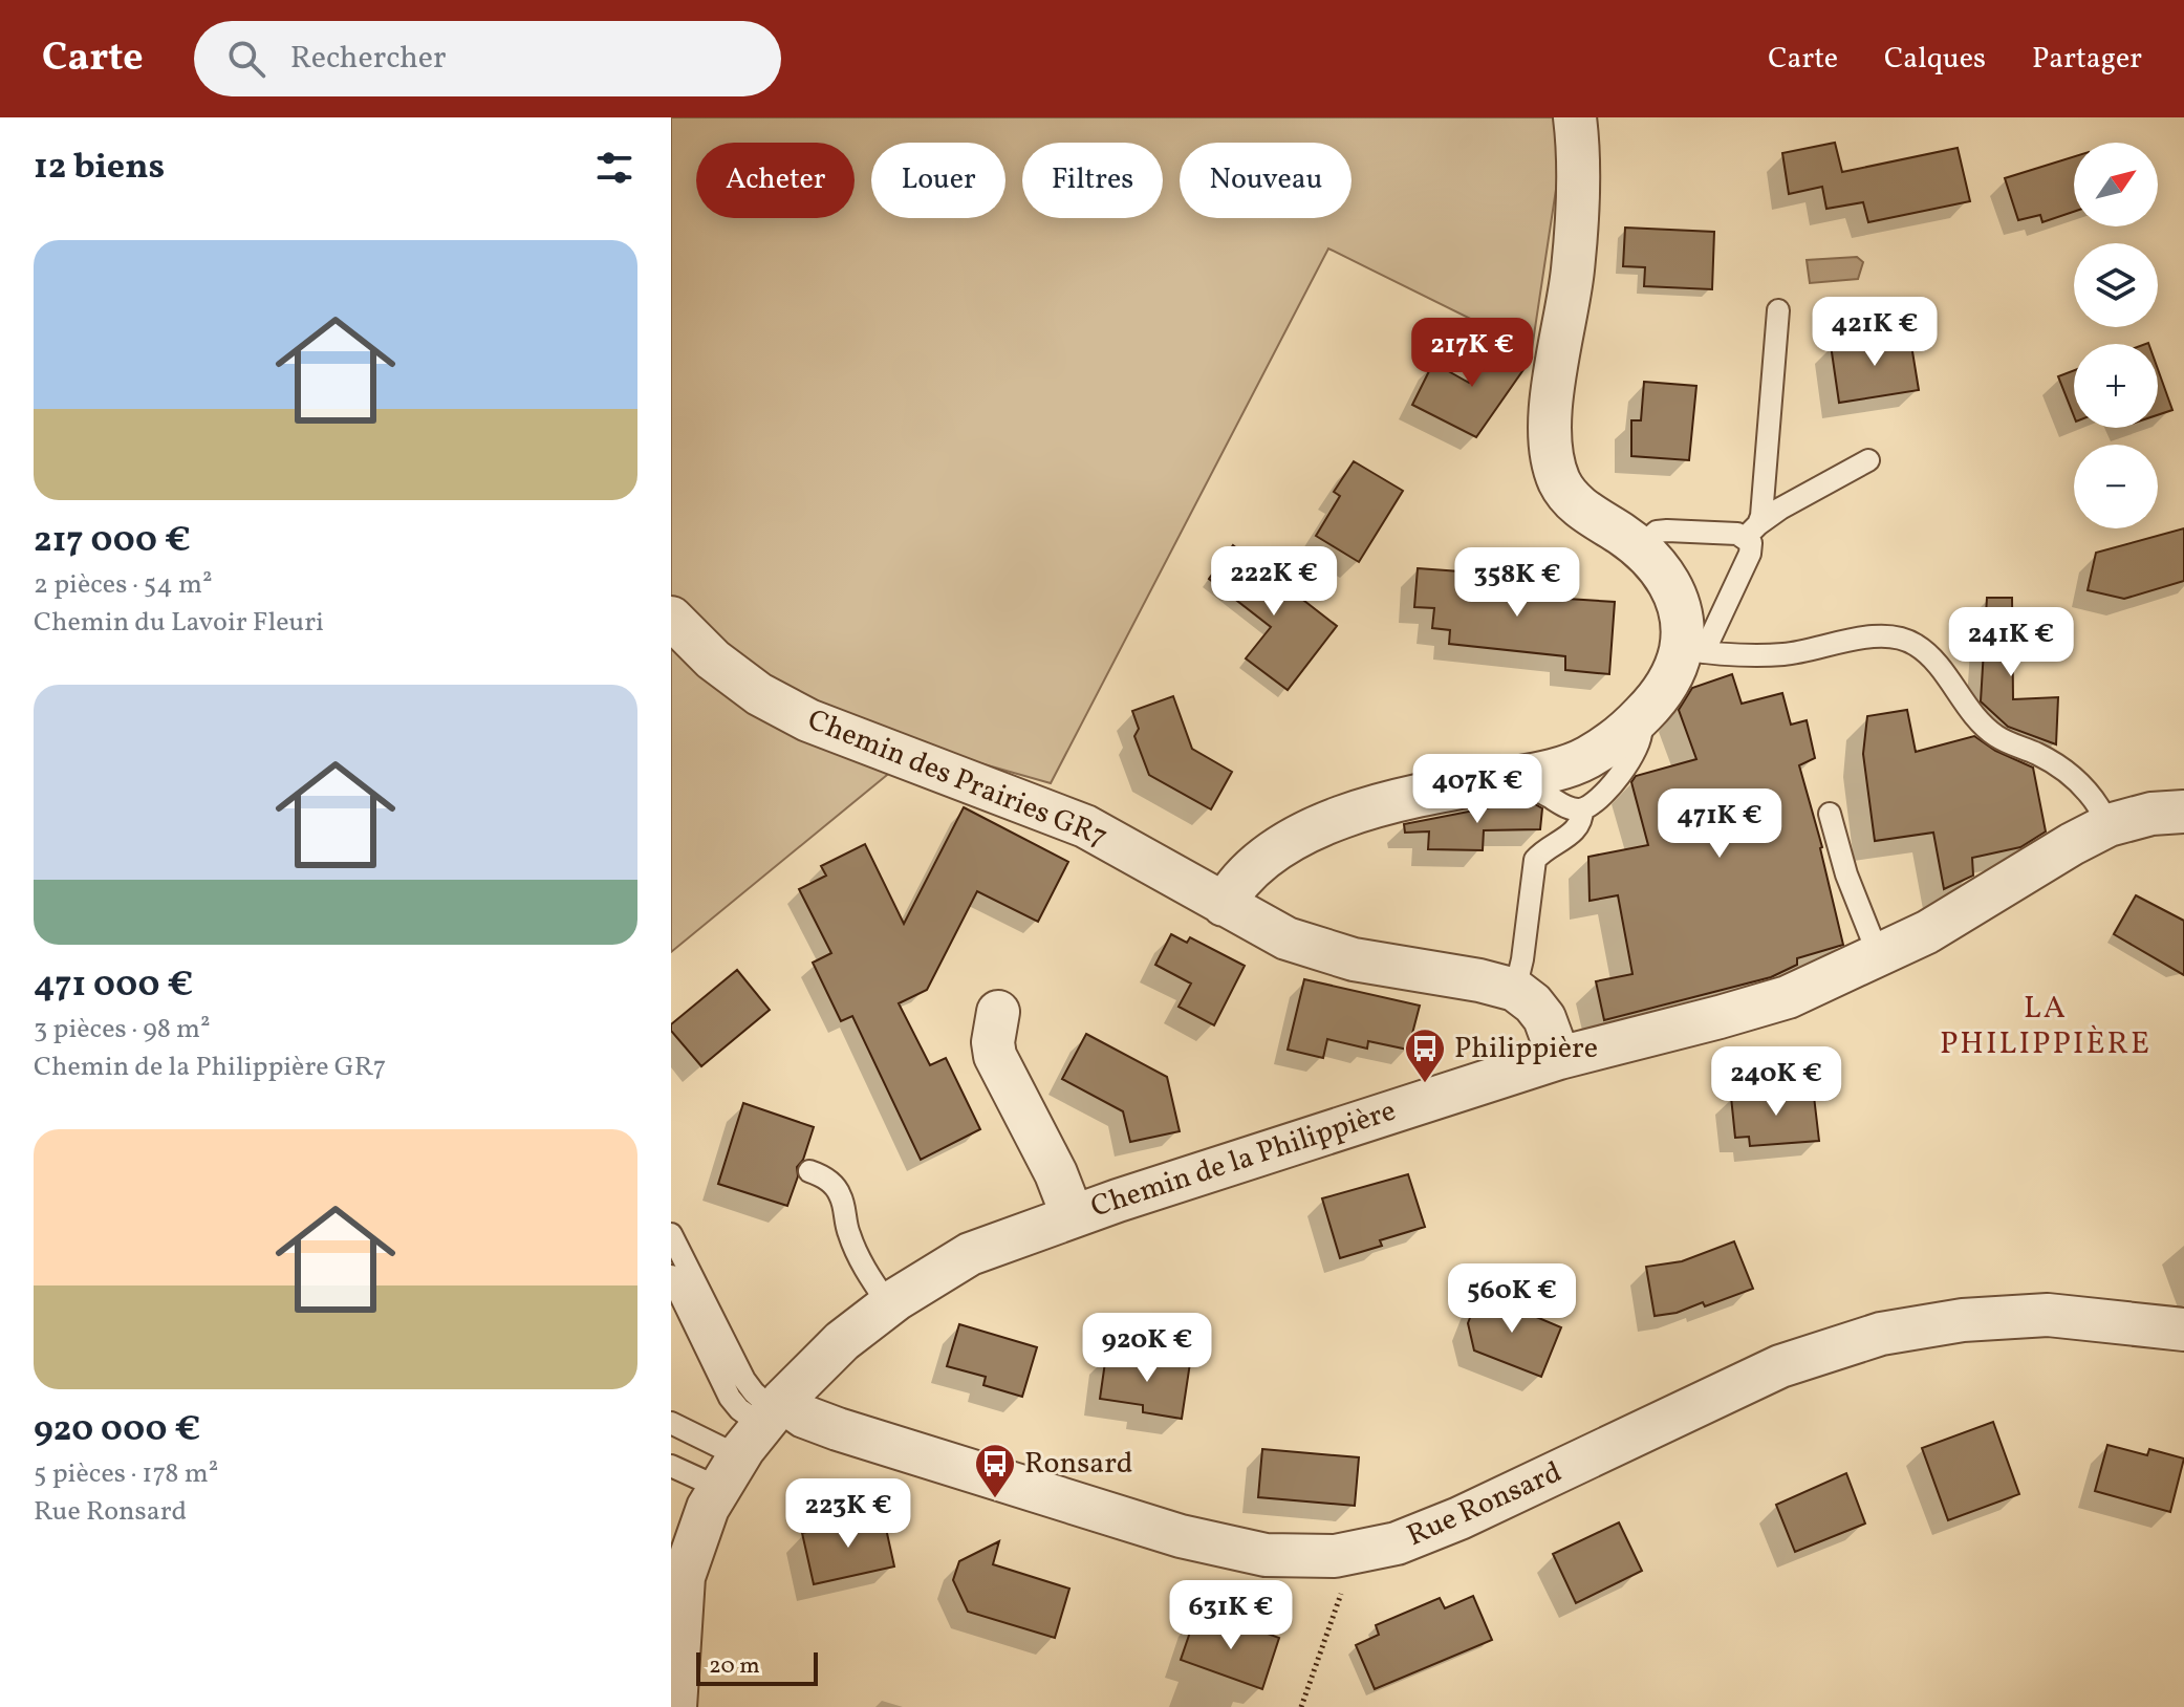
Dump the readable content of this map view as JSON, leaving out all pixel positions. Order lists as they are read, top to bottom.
{
  "streets": {
    "street": ["Chemin des Prairies GR7", "Chemin de la Philippière", "Rue Ronsard"]
  },
  "crossings": [
    ["Chemin de la Philippière", "Rue Ronsard"]
  ],
  "districts": ["LA PHILIPPIÈRE"],
  "places": {
    "bus stop": ["Philippière", "Ronsard"]
  },
  "scale_bar": "20 m",
  "north": "top right",
  "page": {
    "header": "Carte",
    "search": "Rechercher",
    "nav": ["Carte", "Calques", "Partager"],
    "heading": "12 biens",
    "map_buttons": ["+", "−"],
    "chip": [
      "Acheter",
      "Louer",
      "Filtres",
      "Nouveau"
    ],
    "list": [
      {
        "name": "217 000 €",
        "note": "2 pièces · 54 m² · Chemin du Lavoir Fleuri"
      },
      {
        "name": "471 000 €",
        "note": "3 pièces · 98 m² · Chemin de la Philippière GR7"
      },
      {
        "name": "920 000 €",
        "note": "5 pièces · 178 m² · Rue Ronsard"
      }
    ],
    "price": [
      "421K €",
      "217K €",
      "222K €",
      "358K €",
      "241K €",
      "407K €",
      "471K €",
      "240K €",
      "560K €",
      "920K €",
      "223K €",
      "631K €"
    ],
    "scale": "20 m"
  }
}
